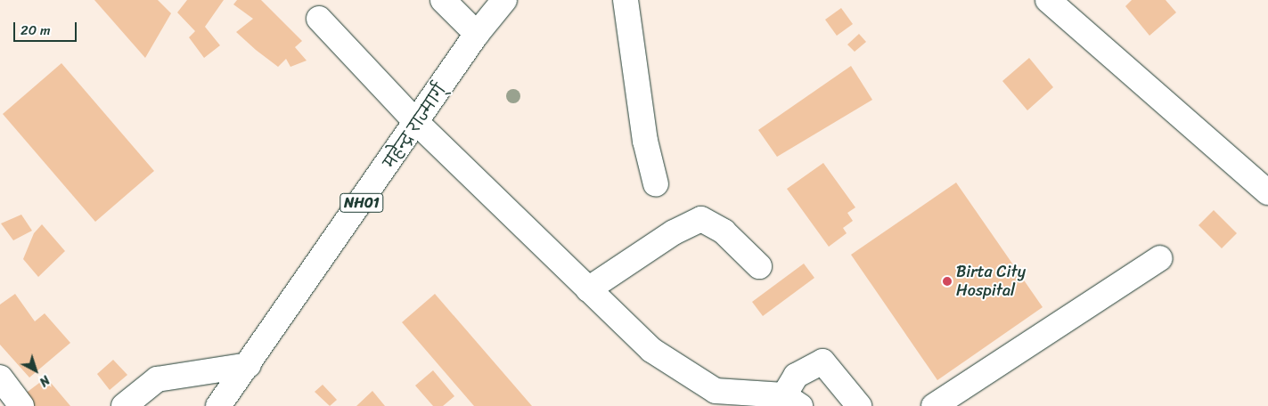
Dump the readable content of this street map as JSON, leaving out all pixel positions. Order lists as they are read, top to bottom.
{
  "streets": {
    "main road": ["महेन्द्र राज्मार्ग्", "NH01"]
  },
  "places": ["Birta City Hospital"],
  "scale_bar": "20 m",
  "north": "bottom right"
}
